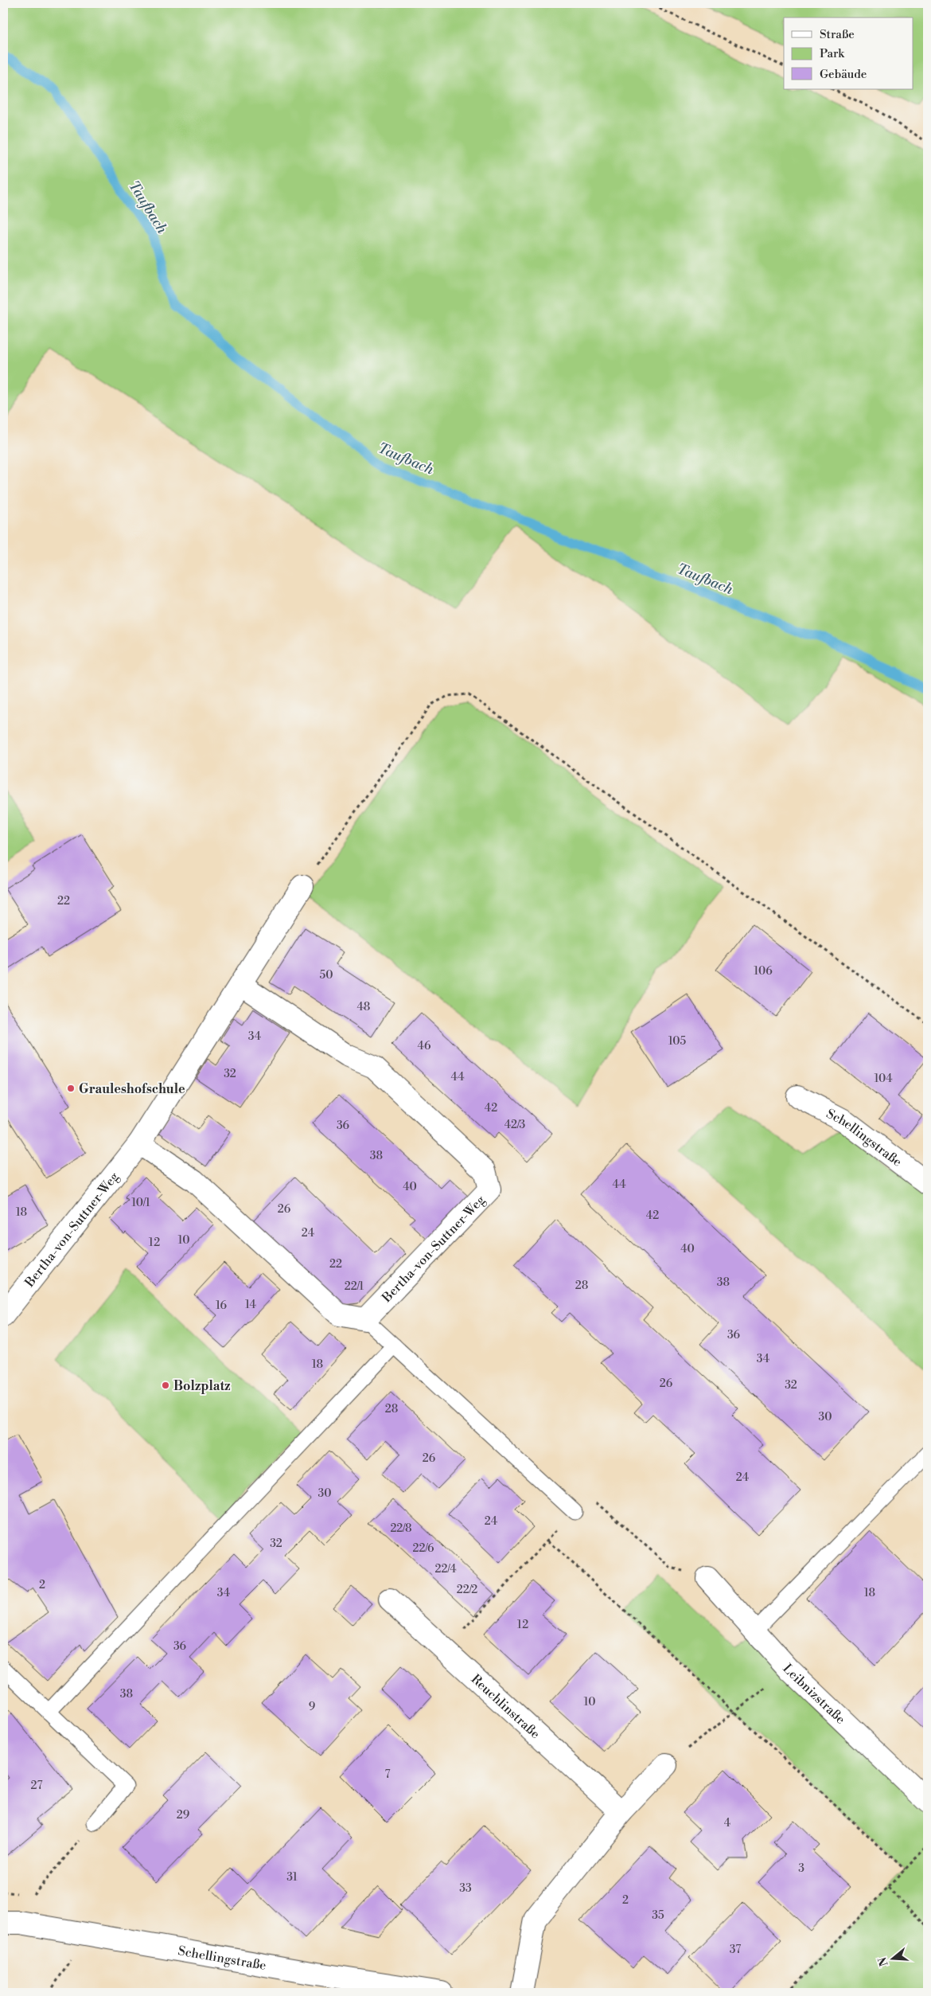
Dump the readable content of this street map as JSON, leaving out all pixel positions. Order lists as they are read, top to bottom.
{
  "streets": {
    "street": [
      "Schellingstraße",
      "Bertha-von-Suttner-Weg",
      "Leibnizstraße",
      "Reuchlinstraße"
    ]
  },
  "water": ["Taufbach"],
  "places": ["Grauleshofschule", "Bolzplatz"],
  "house_numbers": [
    "22",
    "106",
    "50",
    "48",
    "34",
    "105",
    "46",
    "32",
    "44",
    "104",
    "42",
    "42/3",
    "36",
    "38",
    "44",
    "40",
    "10/1",
    "26",
    "18",
    "42",
    "24",
    "10",
    "12",
    "40",
    "22",
    "38",
    "28",
    "22/1",
    "14",
    "16",
    "36",
    "34",
    "18",
    "26",
    "32",
    "28",
    "30",
    "26",
    "24",
    "30",
    "24",
    "22/8",
    "32",
    "22/6",
    "22/4",
    "2",
    "22/2",
    "34",
    "18",
    "12",
    "36",
    "38",
    "10",
    "9",
    "7",
    "27",
    "29",
    "4",
    "3",
    "31",
    "33",
    "2",
    "35",
    "37"
  ],
  "legend": ["Straße", "Park", "Gebäude"],
  "north": "left"
}
